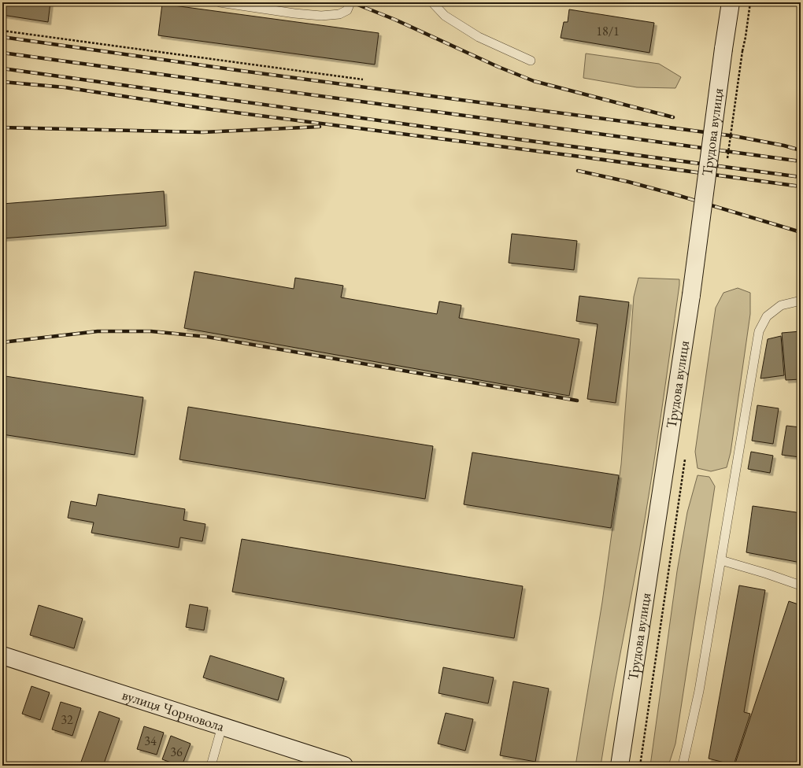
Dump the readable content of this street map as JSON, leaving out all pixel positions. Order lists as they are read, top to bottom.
{
  "streets": {
    "main road": ["Трудова вулиця", "вулиця Чорновола"]
  },
  "house_numbers": [
    "18/1",
    "32",
    "34",
    "36"
  ]
}
